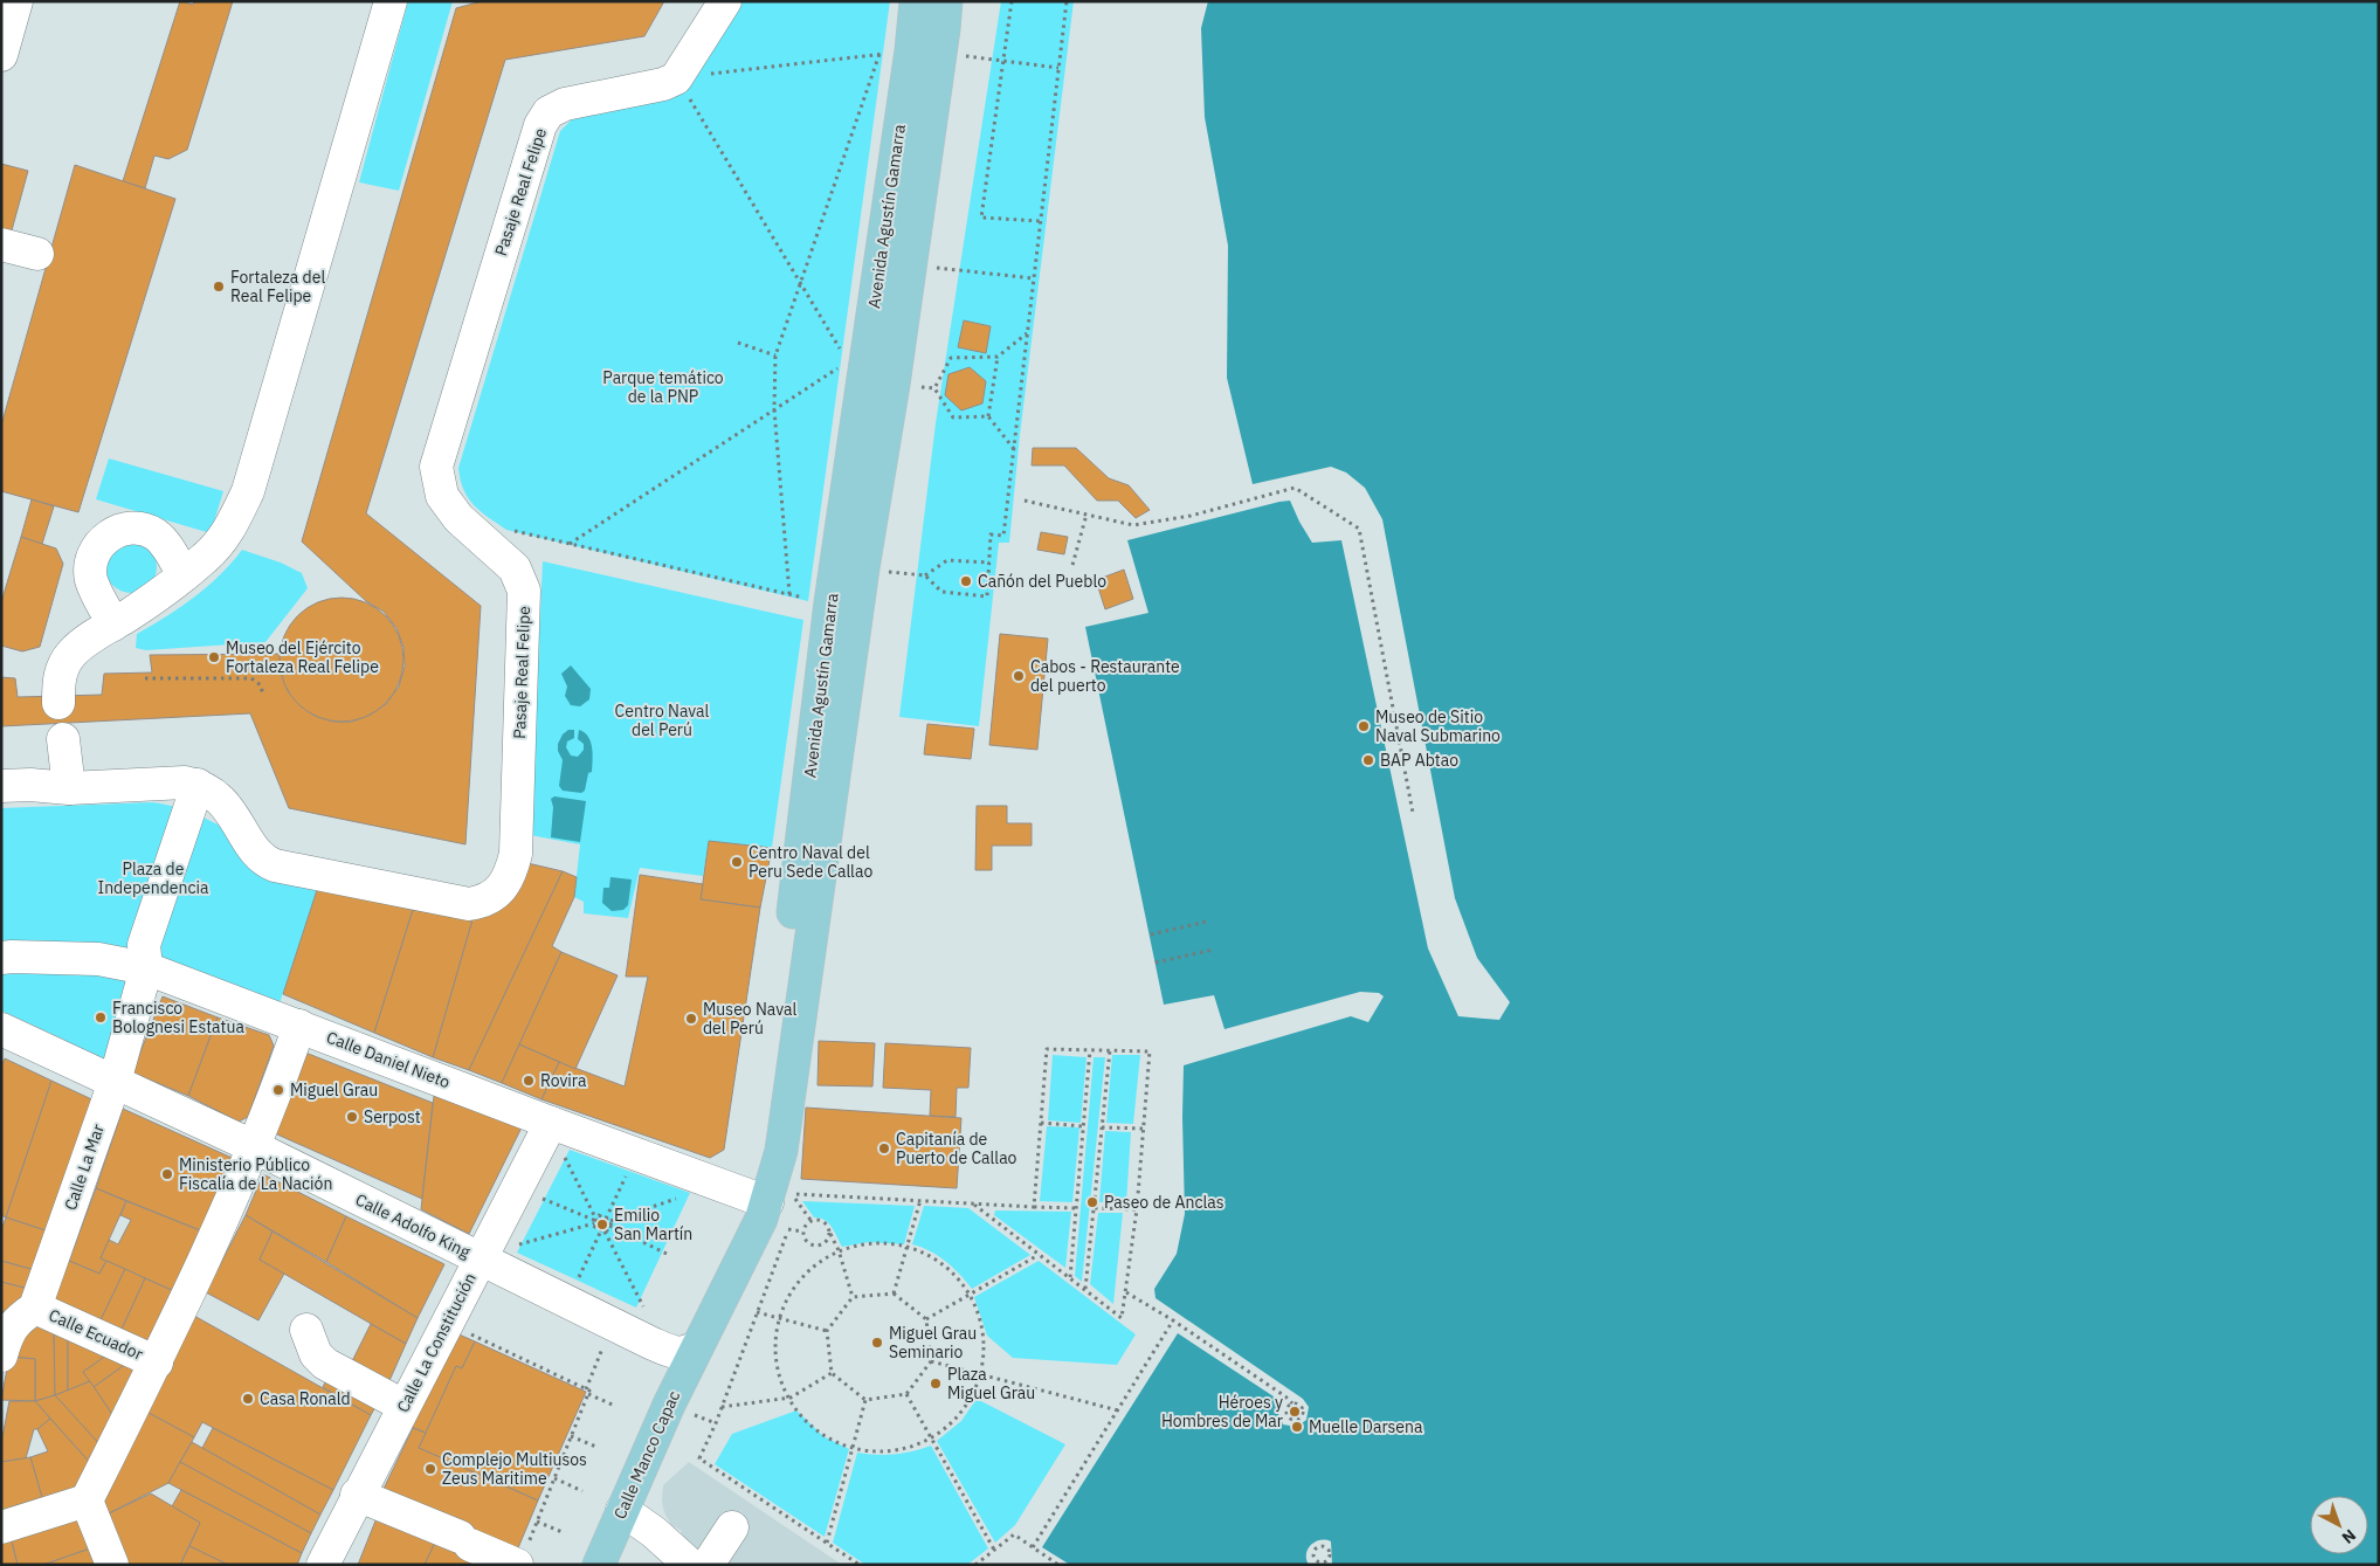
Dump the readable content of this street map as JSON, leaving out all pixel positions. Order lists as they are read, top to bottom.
{
  "streets": {
    "main road": ["Avenida Agustín Gamarra", "Calle Manco Capac"],
    "street": [
      "Pasaje Real Felipe",
      "Calle Daniel Nieto",
      "Calle La Mar",
      "Calle Adolfo King",
      "Calle Ecuador",
      "Calle La Constitución"
    ]
  },
  "crossings": [
    ["Pasaje Real Felipe", "Calle La Mar"],
    ["Avenida Agustín Gamarra", "Calle Daniel Nieto"],
    ["Avenida Agustín Gamarra", "Calle Adolfo King"],
    ["Avenida Agustín Gamarra", "Calle Manco Capac"],
    ["Calle Daniel Nieto", "Calle La Mar"],
    ["Calle Daniel Nieto", "Calle La Constitución"],
    ["Calle La Mar", "Calle Adolfo King"],
    ["Calle La Mar", "Calle Ecuador"],
    ["Calle Adolfo King", "Calle La Constitución"],
    ["Calle Adolfo King", "Calle Manco Capac"]
  ],
  "parks": ["Parque temático de la PNP", "Centro Naval del Perú", "Plaza de Independencia"],
  "places": [
    "Fortaleza del Real Felipe",
    "Cañón del Pueblo",
    "Museo del Ejército Fortaleza Real Felipe",
    "Cabos - Restaurante del puerto",
    "Museo de Sitio Naval Submarino",
    "BAP Abtao",
    "Centro Naval del Peru Sede Callao",
    "Francisco Bolognesi Estatua",
    "Museo Naval del Perú",
    "Rovira",
    "Miguel Grau",
    "Serpost",
    "Capitanía de Puerto de Callao",
    "Ministerio Público Fiscalía de La Nación",
    "Paseo de Anclas",
    "Emilio San Martín",
    "Miguel Grau Seminario",
    "Plaza Miguel Grau",
    "Casa Ronald",
    "Héroes y Hombres de Mar",
    "Muelle Darsena",
    "Complejo Multiusos Zeus Maritime"
  ],
  "north": "bottom right"
}
